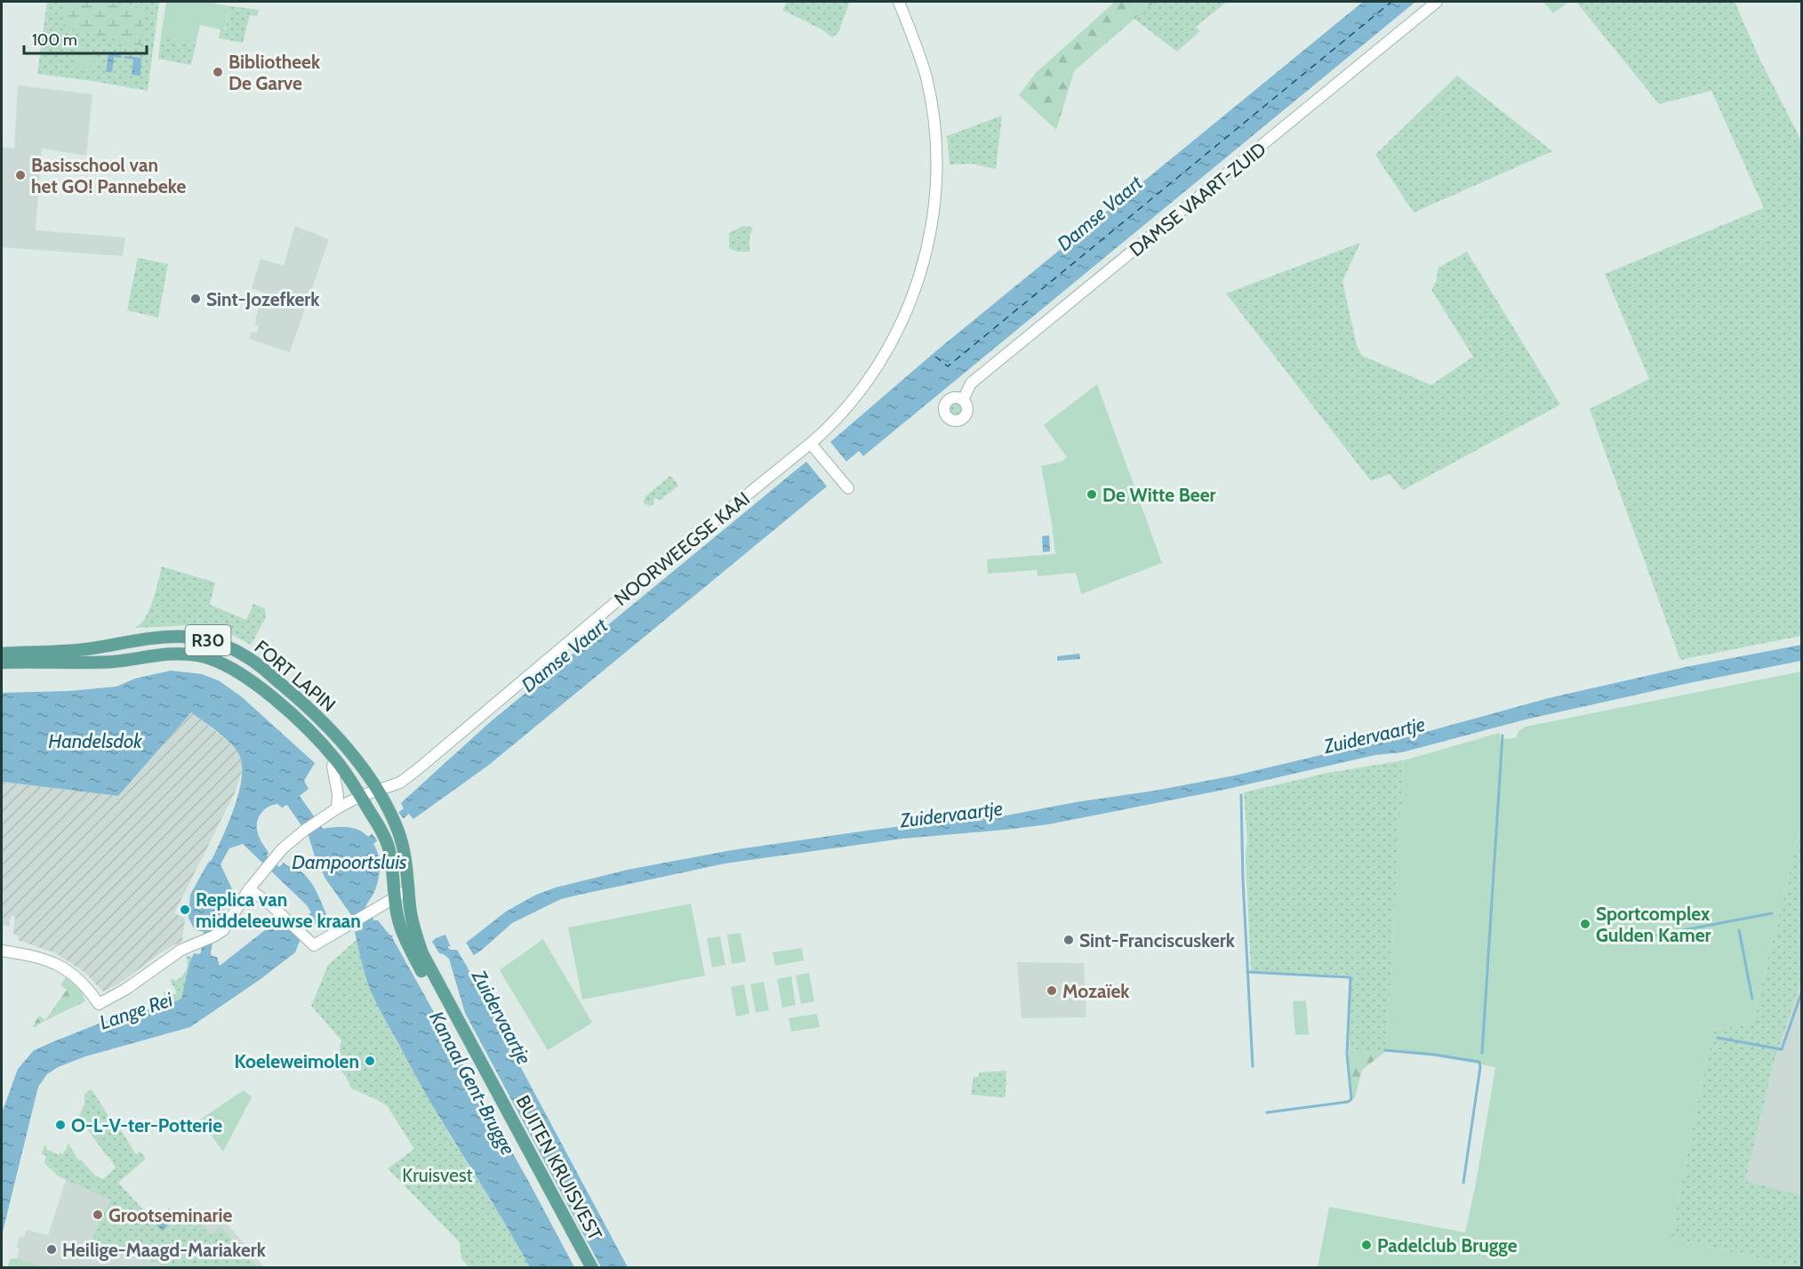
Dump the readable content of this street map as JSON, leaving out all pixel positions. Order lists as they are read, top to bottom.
{
  "streets": {
    "main road": ["R30", "FORT LAPIN", "BUITEN KRUISVEST"],
    "street": ["DAMSE VAART-ZUID", "NOORWEEGSE KAAI"]
  },
  "crossings": [
    ["NOORWEEGSE KAAI", "FORT LAPIN"],
    ["NOORWEEGSE KAAI", "BUITEN KRUISVEST"],
    ["FORT LAPIN", "BUITEN KRUISVEST"]
  ],
  "water": [
    "Damse Vaart",
    "Zuidervaartje",
    "Handelsdok",
    "Dampoortsluis",
    "Lange Rei",
    "Kanaal Gent-Brugge"
  ],
  "parks": ["Kruisvest"],
  "places": [
    "Bibliotheek De Garve",
    "Basisschool van het GO! Pannebeke",
    "Sint-Jozefkerk",
    "De Witte Beer",
    "Replica van middeleeuwse kraan",
    "Sportcomplex Gulden Kamer",
    "Sint-Franciscuskerk",
    "Mozaïek",
    "Koeleweimolen",
    "O-L-V-ter-Potterie",
    "Grootseminarie",
    "Padelclub Brugge",
    "Heilige-Maagd-Mariakerk"
  ],
  "scale_bar": "100 m"
}
